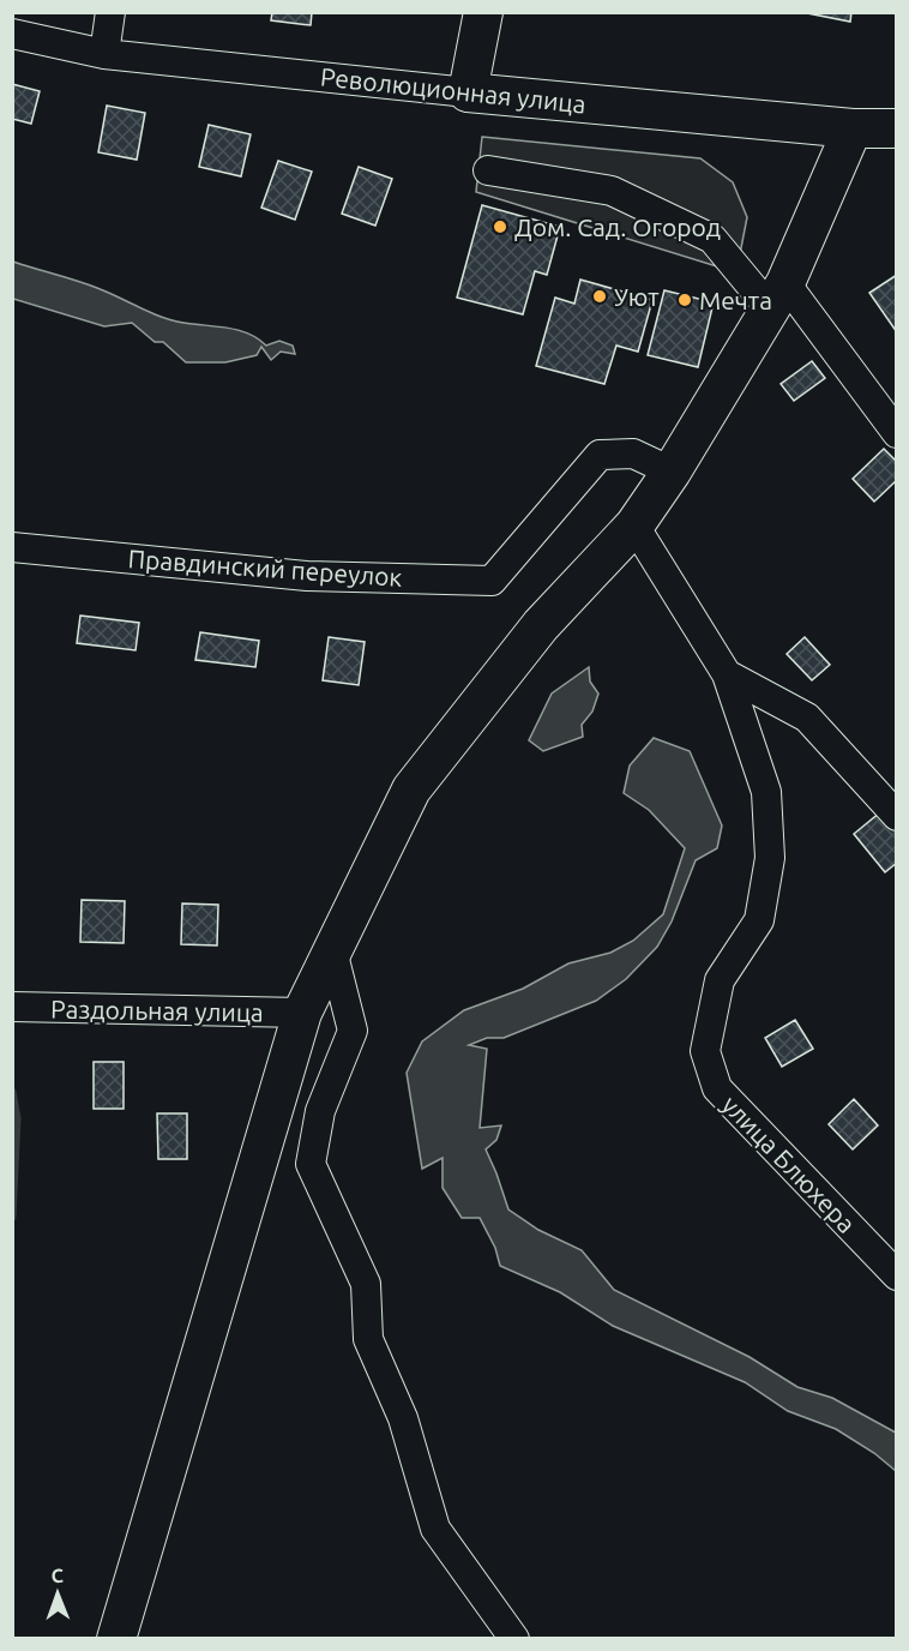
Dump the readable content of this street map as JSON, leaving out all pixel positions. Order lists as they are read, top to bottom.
{
  "streets": {
    "main road": ["Революционная улица"],
    "street": ["Правдинский переулок", "Раздольная улица", "улица Блюхера"]
  },
  "places": ["Дом. Сад. Огород", "Уют", "Мечта"],
  "north": "top"
}
